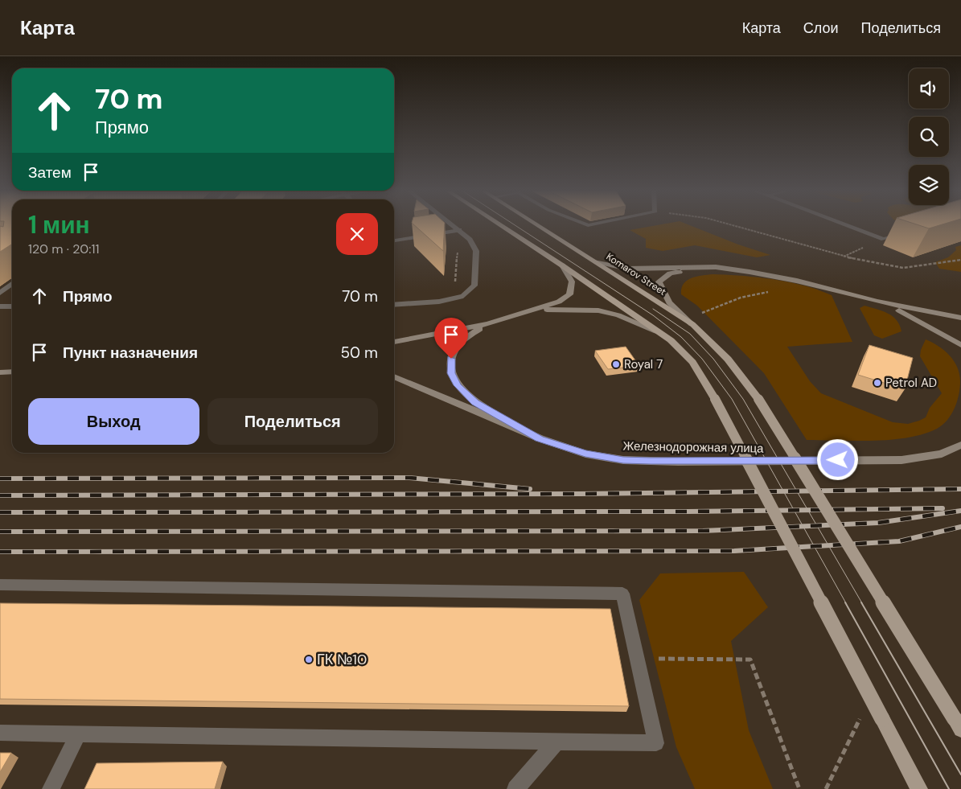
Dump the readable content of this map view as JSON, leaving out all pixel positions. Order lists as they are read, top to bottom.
{
  "streets": {
    "main road": ["Komarov Street", "Железнодорожная улица"]
  },
  "places": ["Royal 7", "Petrol AD", "ГК №10"],
  "page": {
    "header": "Карта",
    "nav": ["Карта", "Слои", "Поделиться"],
    "turn": ["70 m", "Прямо"],
    "then": "Затем",
    "heading": ["1 мин", "120 m · 20:11"],
    "list": [
      {
        "name": "Прямо",
        "value": "70 m"
      },
      {
        "name": "Пункт назначения",
        "value": "50 m"
      }
    ],
    "buttons": ["Выход", "Поделиться"]
  }
}
